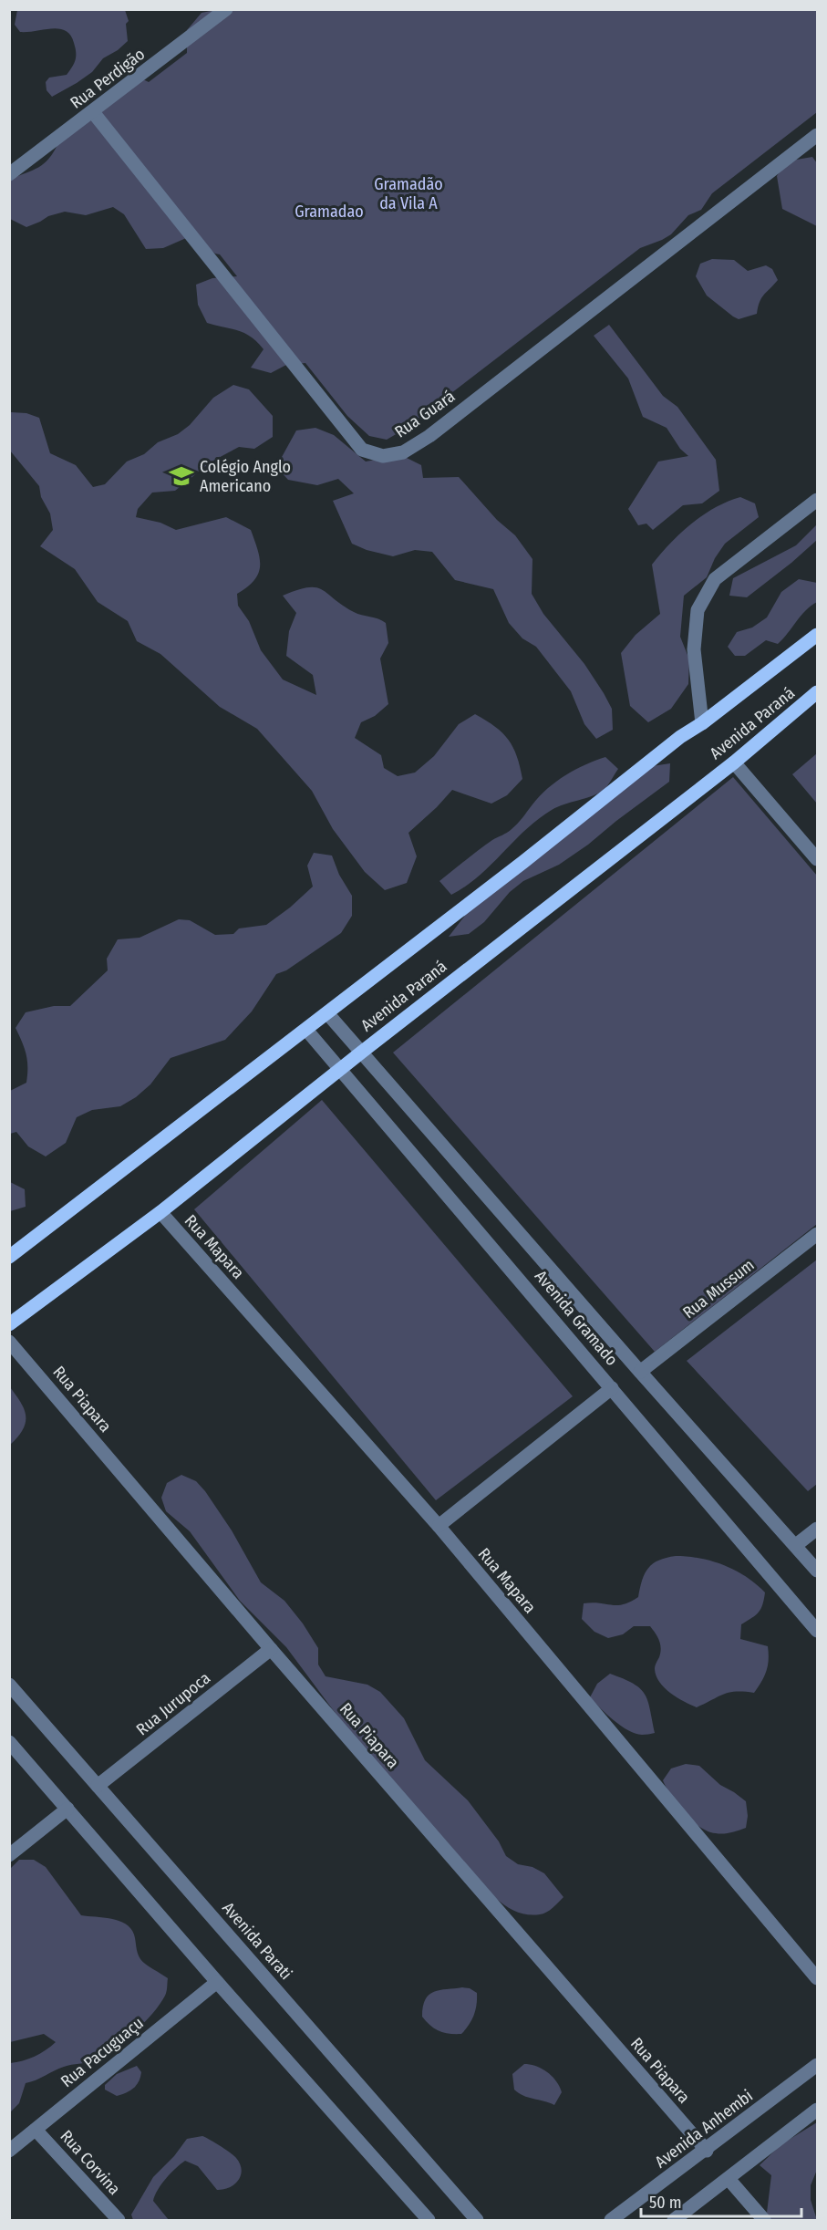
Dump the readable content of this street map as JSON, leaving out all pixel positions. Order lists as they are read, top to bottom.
{
  "streets": {
    "main road": ["Avenida Paraná"],
    "street": [
      "Rua Perdigão",
      "Rua Guará",
      "Rua Mapara",
      "Rua Mussum",
      "Avenida Gramado",
      "Rua Piapara",
      "Rua Jurupoca",
      "Avenida Parati",
      "Rua Pacuguaçu",
      "Avenida Anhembi",
      "Rua Corvina"
    ]
  },
  "crossings": [
    ["Rua Perdigão", "Rua Guará"],
    ["Avenida Paraná", "Rua Mapara"],
    ["Avenida Paraná", "Avenida Gramado"],
    ["Rua Mussum", "Avenida Gramado"],
    ["Rua Piapara", "Rua Jurupoca"],
    ["Rua Piapara", "Avenida Anhembi"],
    ["Rua Jurupoca", "Avenida Parati"],
    ["Rua Pacuguaçu", "Rua Corvina"]
  ],
  "parks": ["Gramadão da Vila A", "Gramadao"],
  "places": {
    "school or university": ["Colégio Anglo Americano"]
  },
  "scale_bar": "50 m"
}
